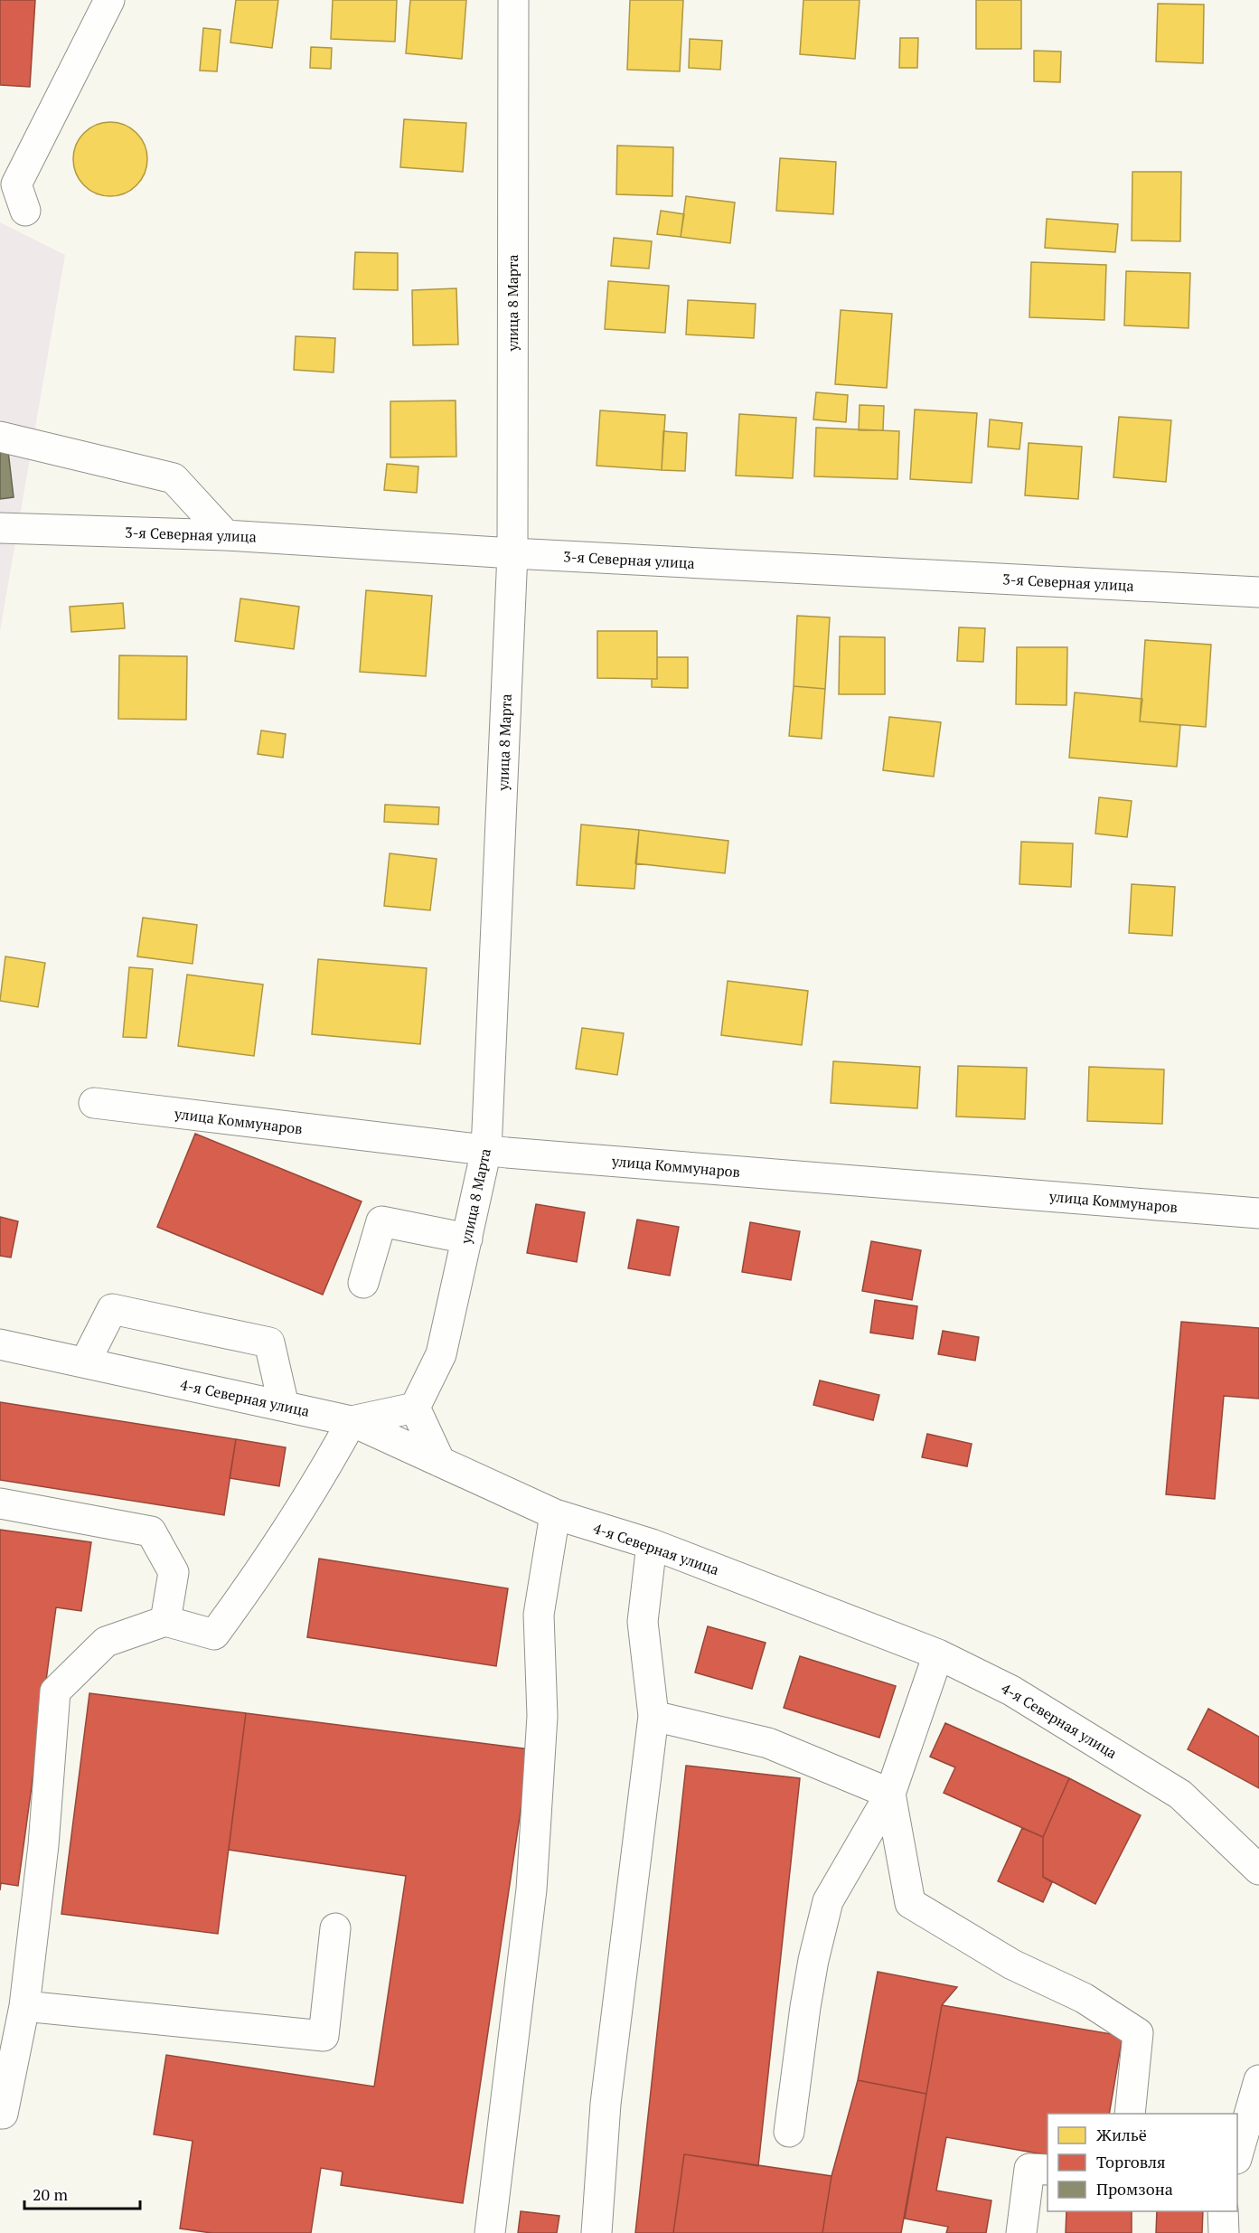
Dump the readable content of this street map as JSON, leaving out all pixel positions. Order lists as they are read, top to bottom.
{
  "streets": {
    "street": [
      "улица 8 Марта",
      "3-я Северная улица",
      "улица Коммунаров",
      "4-я Северная улица"
    ]
  },
  "crossings": [
    ["улица 8 Марта", "3-я Северная улица"],
    ["улица 8 Марта", "улица Коммунаров"]
  ],
  "legend": ["Жильё", "Торговля", "Промзона"],
  "scale_bar": "20 m"
}
